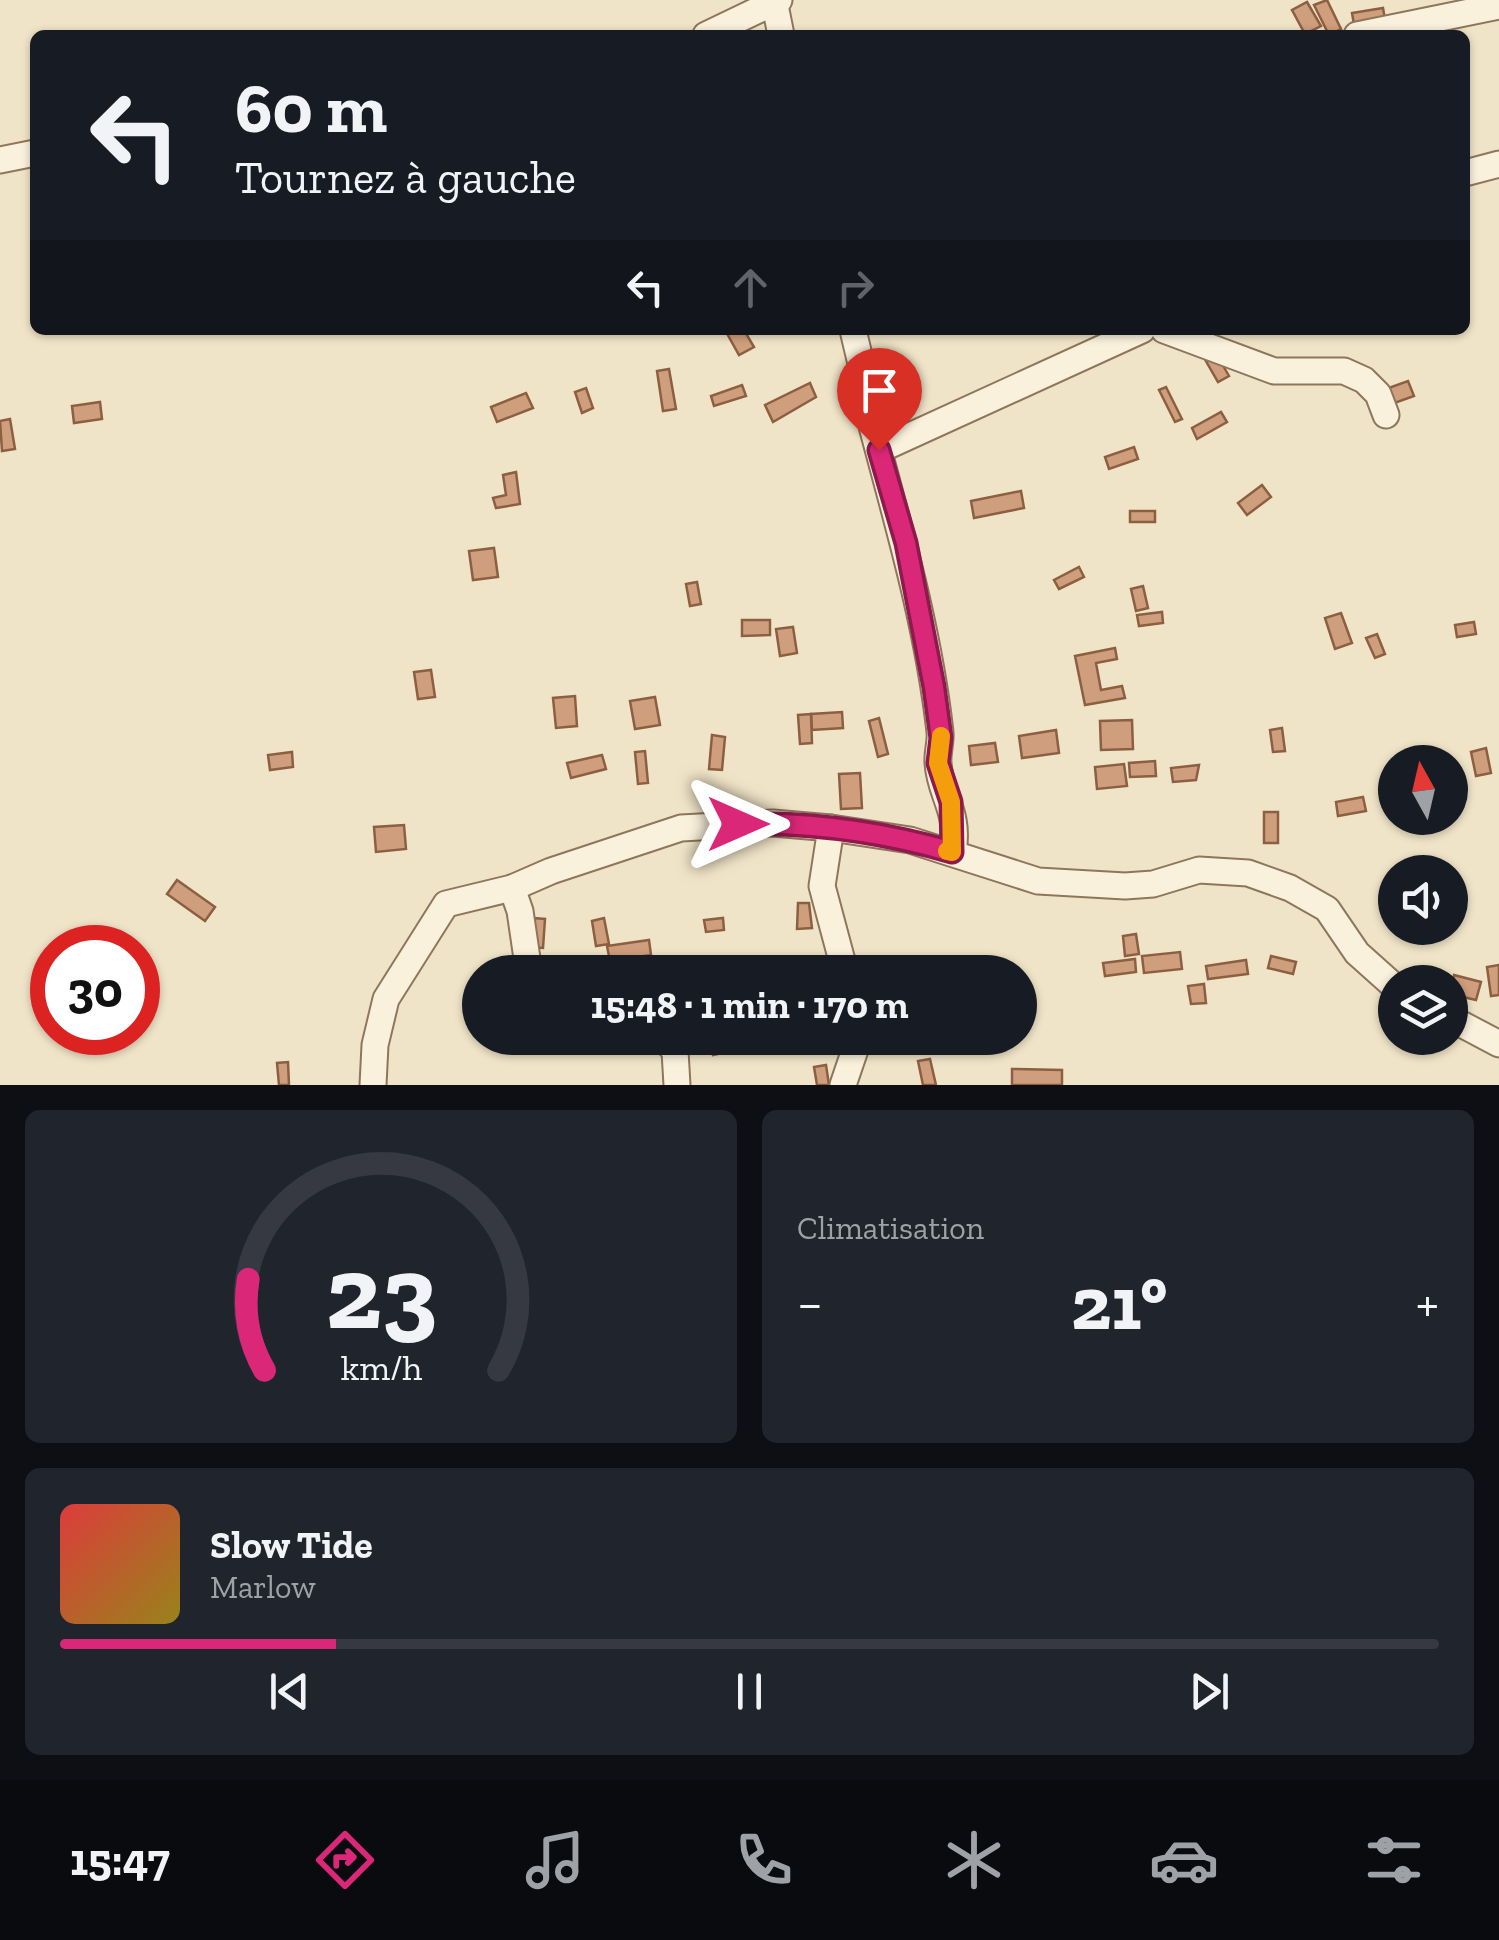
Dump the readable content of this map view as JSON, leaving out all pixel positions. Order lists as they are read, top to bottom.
{
  "north": "top",
  "page": {
    "turn": ["60 m", "Tournez à gauche"],
    "limit": "30",
    "trip": "15:48 · 1 min · 170 m",
    "tile": "Climatisation",
    "heat": ["−", "21°", "+"],
    "song": ["Slow Tide", "Marlow"],
    "tabs": "15:47",
    "gauge": ["23", "km/h"]
  }
}
